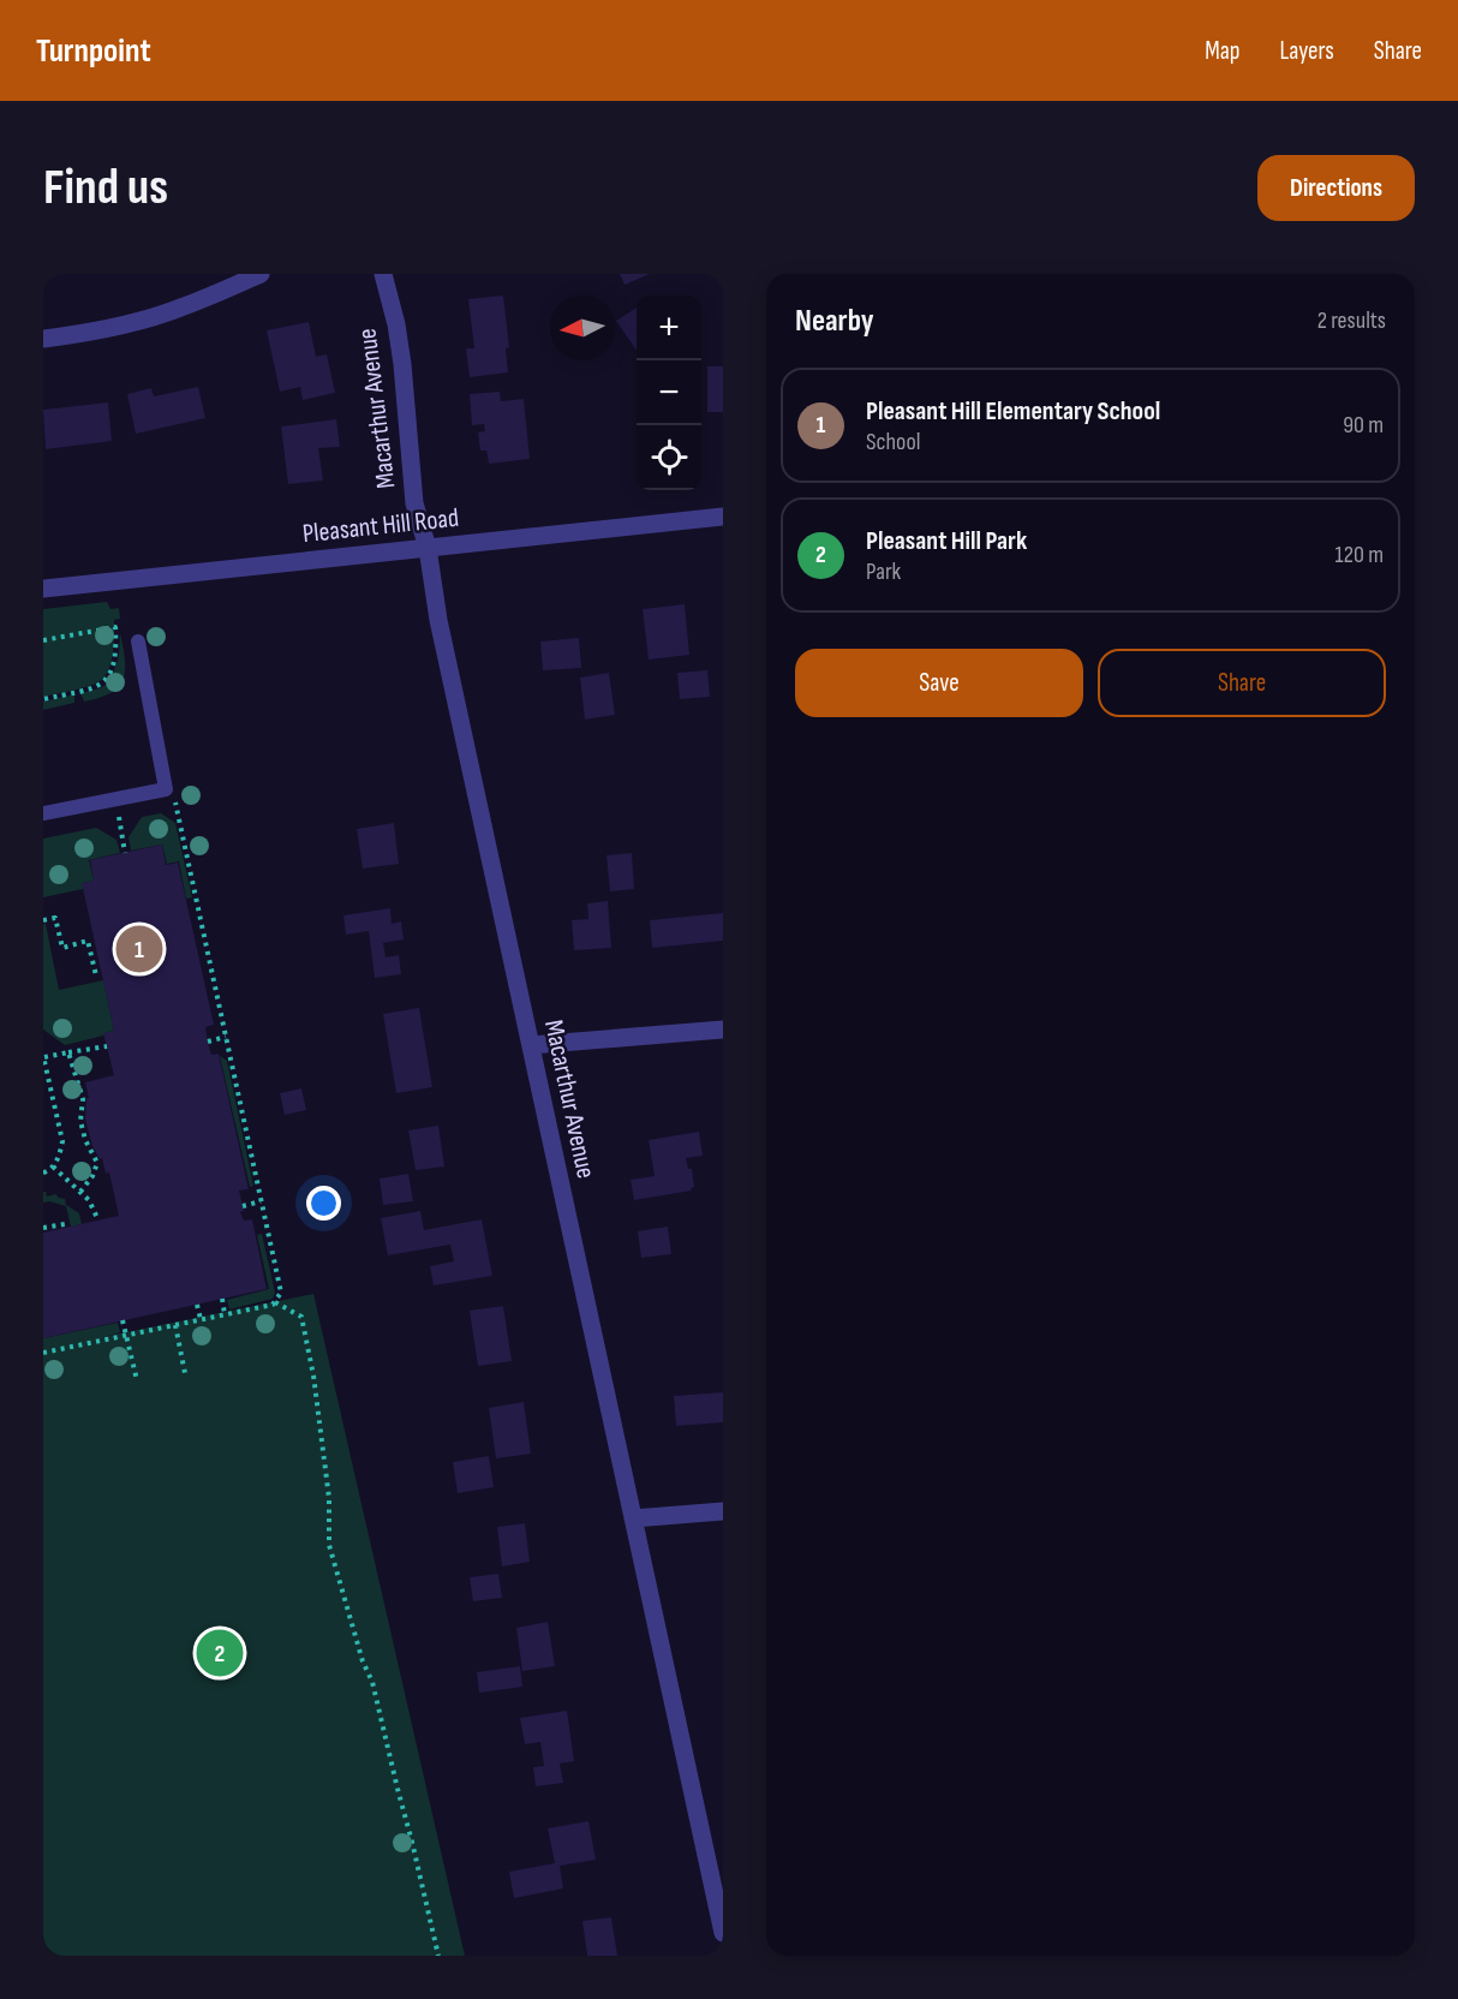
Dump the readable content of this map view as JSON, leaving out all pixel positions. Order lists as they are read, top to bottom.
{
  "streets": {
    "street": ["Macarthur Avenue", "Pleasant Hill Road"]
  },
  "crossings": [
    ["Macarthur Avenue", "Pleasant Hill Road"]
  ],
  "north": "left",
  "page": {
    "header": "Turnpoint",
    "nav": ["Map", "Layers", "Share"],
    "buttons": [
      "Directions",
      ["Save", "Share"]
    ],
    "title": "Find us",
    "heading": ["Nearby", "2 results"],
    "map_buttons": ["+", "−"],
    "list": [
      {
        "mark": "1",
        "name": "Pleasant Hill Elementary School",
        "note": "School",
        "value": "90 m"
      },
      {
        "mark": "2",
        "name": "Pleasant Hill Park",
        "note": "Park",
        "value": "120 m"
      }
    ],
    "pins": ["1", "2"]
  }
}
